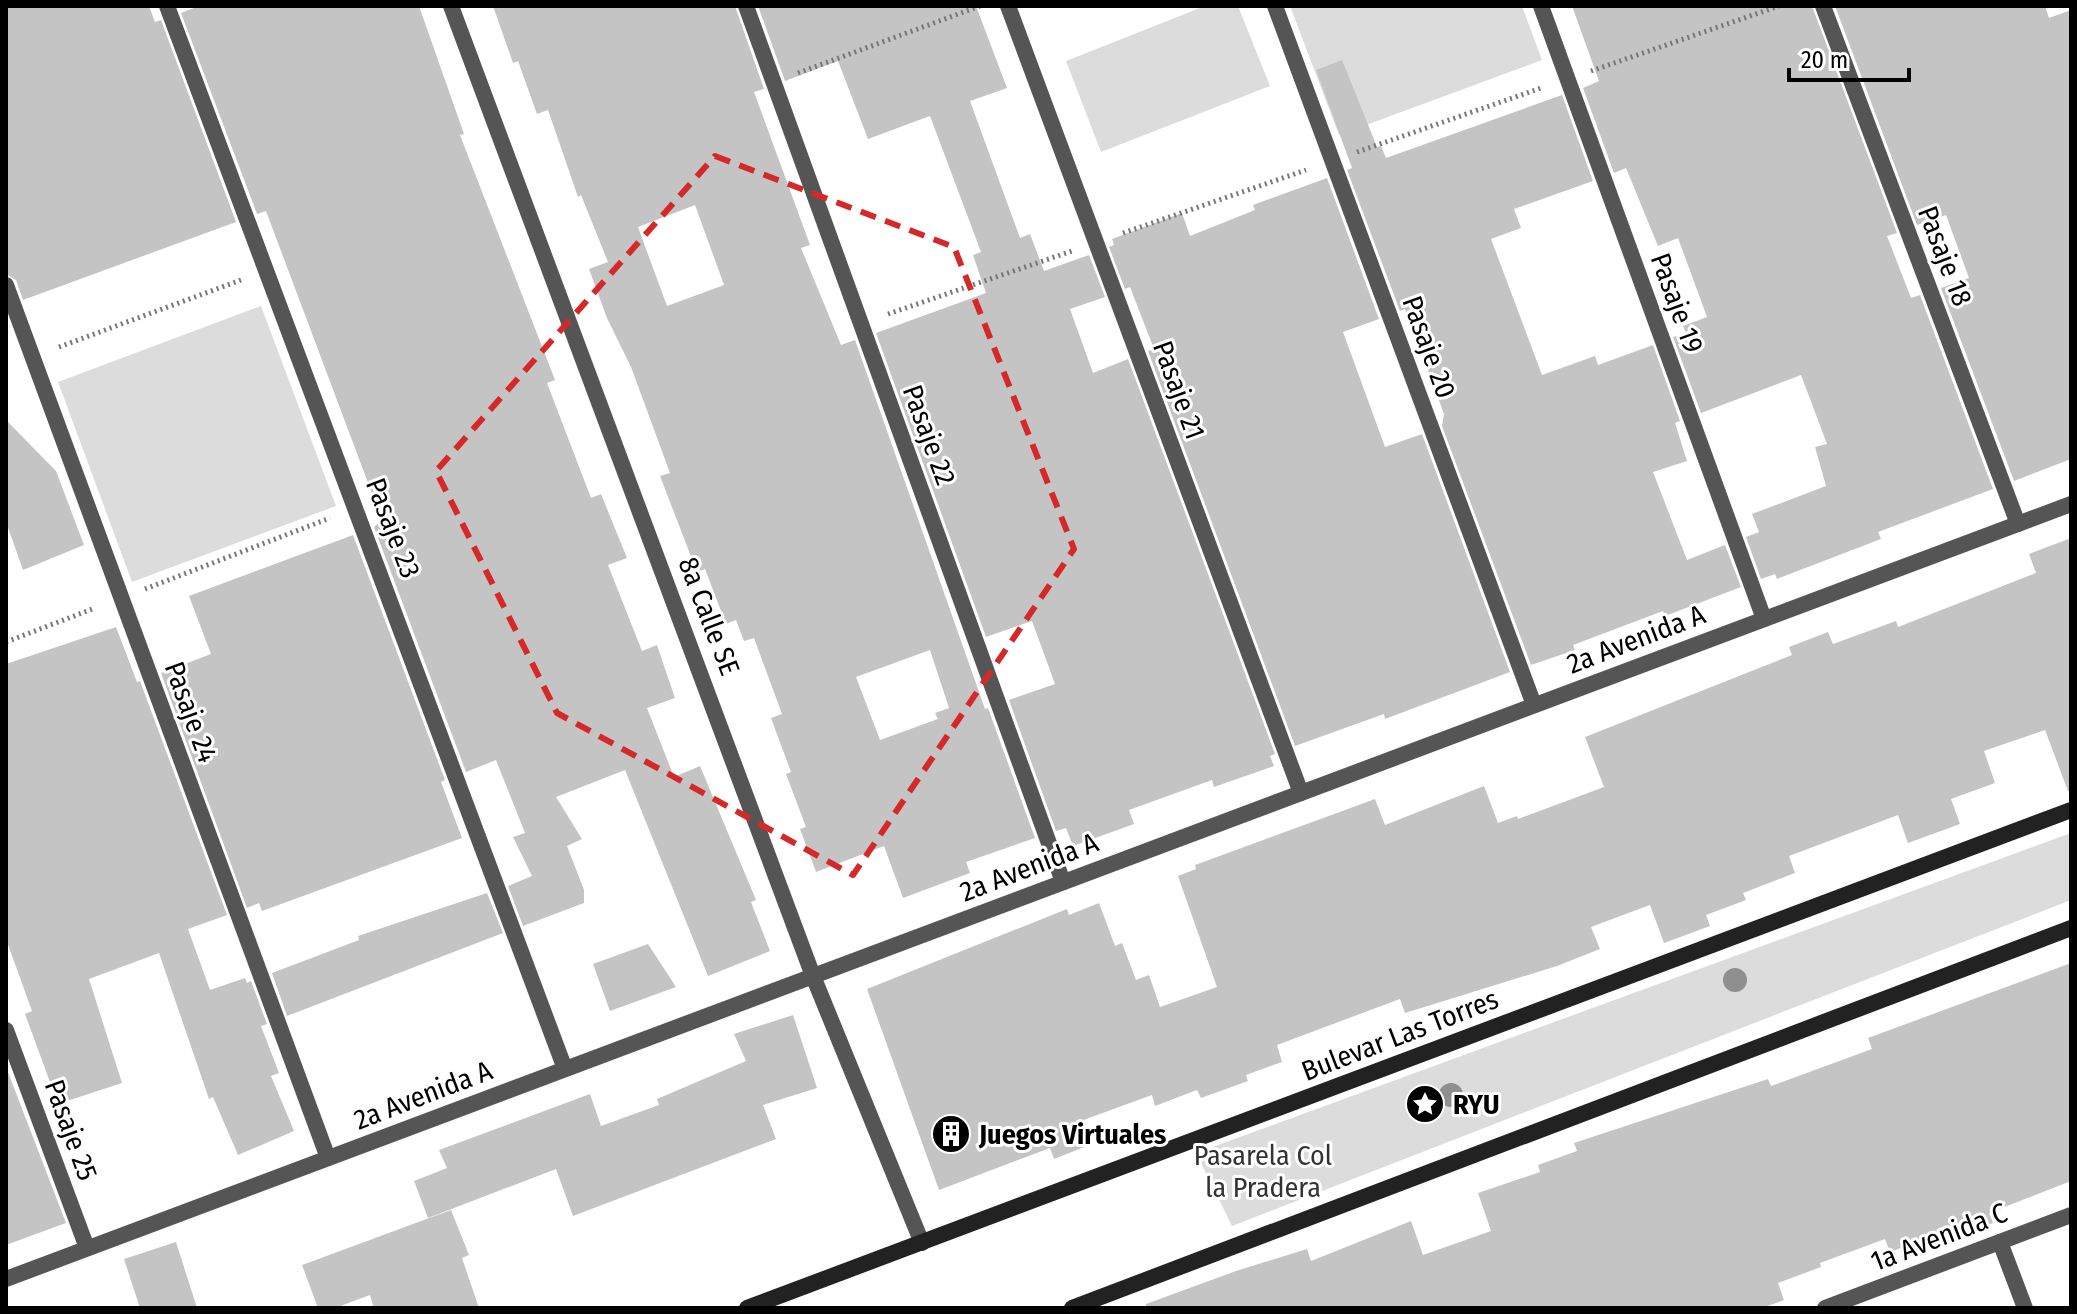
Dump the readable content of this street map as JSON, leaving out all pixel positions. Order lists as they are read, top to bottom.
{
  "streets": {
    "street": [
      "Pasaje 18",
      "Pasaje 19",
      "Pasaje 20",
      "Pasaje 21",
      "Pasaje 22",
      "Pasaje 23",
      "8a Calle SE",
      "2a Avenida A",
      "Pasaje 24",
      "Bulevar Las Torres",
      "Pasaje 25",
      "1a Avenida C"
    ]
  },
  "crossings": [
    ["Pasaje 18", "2a Avenida A"],
    ["Pasaje 19", "2a Avenida A"],
    ["Pasaje 20", "2a Avenida A"],
    ["Pasaje 21", "2a Avenida A"],
    ["Pasaje 22", "2a Avenida A"],
    ["Pasaje 23", "2a Avenida A"],
    ["8a Calle SE", "2a Avenida A"],
    ["8a Calle SE", "Bulevar Las Torres"],
    ["2a Avenida A", "Pasaje 24"],
    ["2a Avenida A", "Pasaje 25"]
  ],
  "parks": ["Pasarela Col la Pradera"],
  "places": {
    "place": ["RYU"],
    "building": ["Juegos Virtuales"]
  },
  "scale_bar": "20 m"
}
